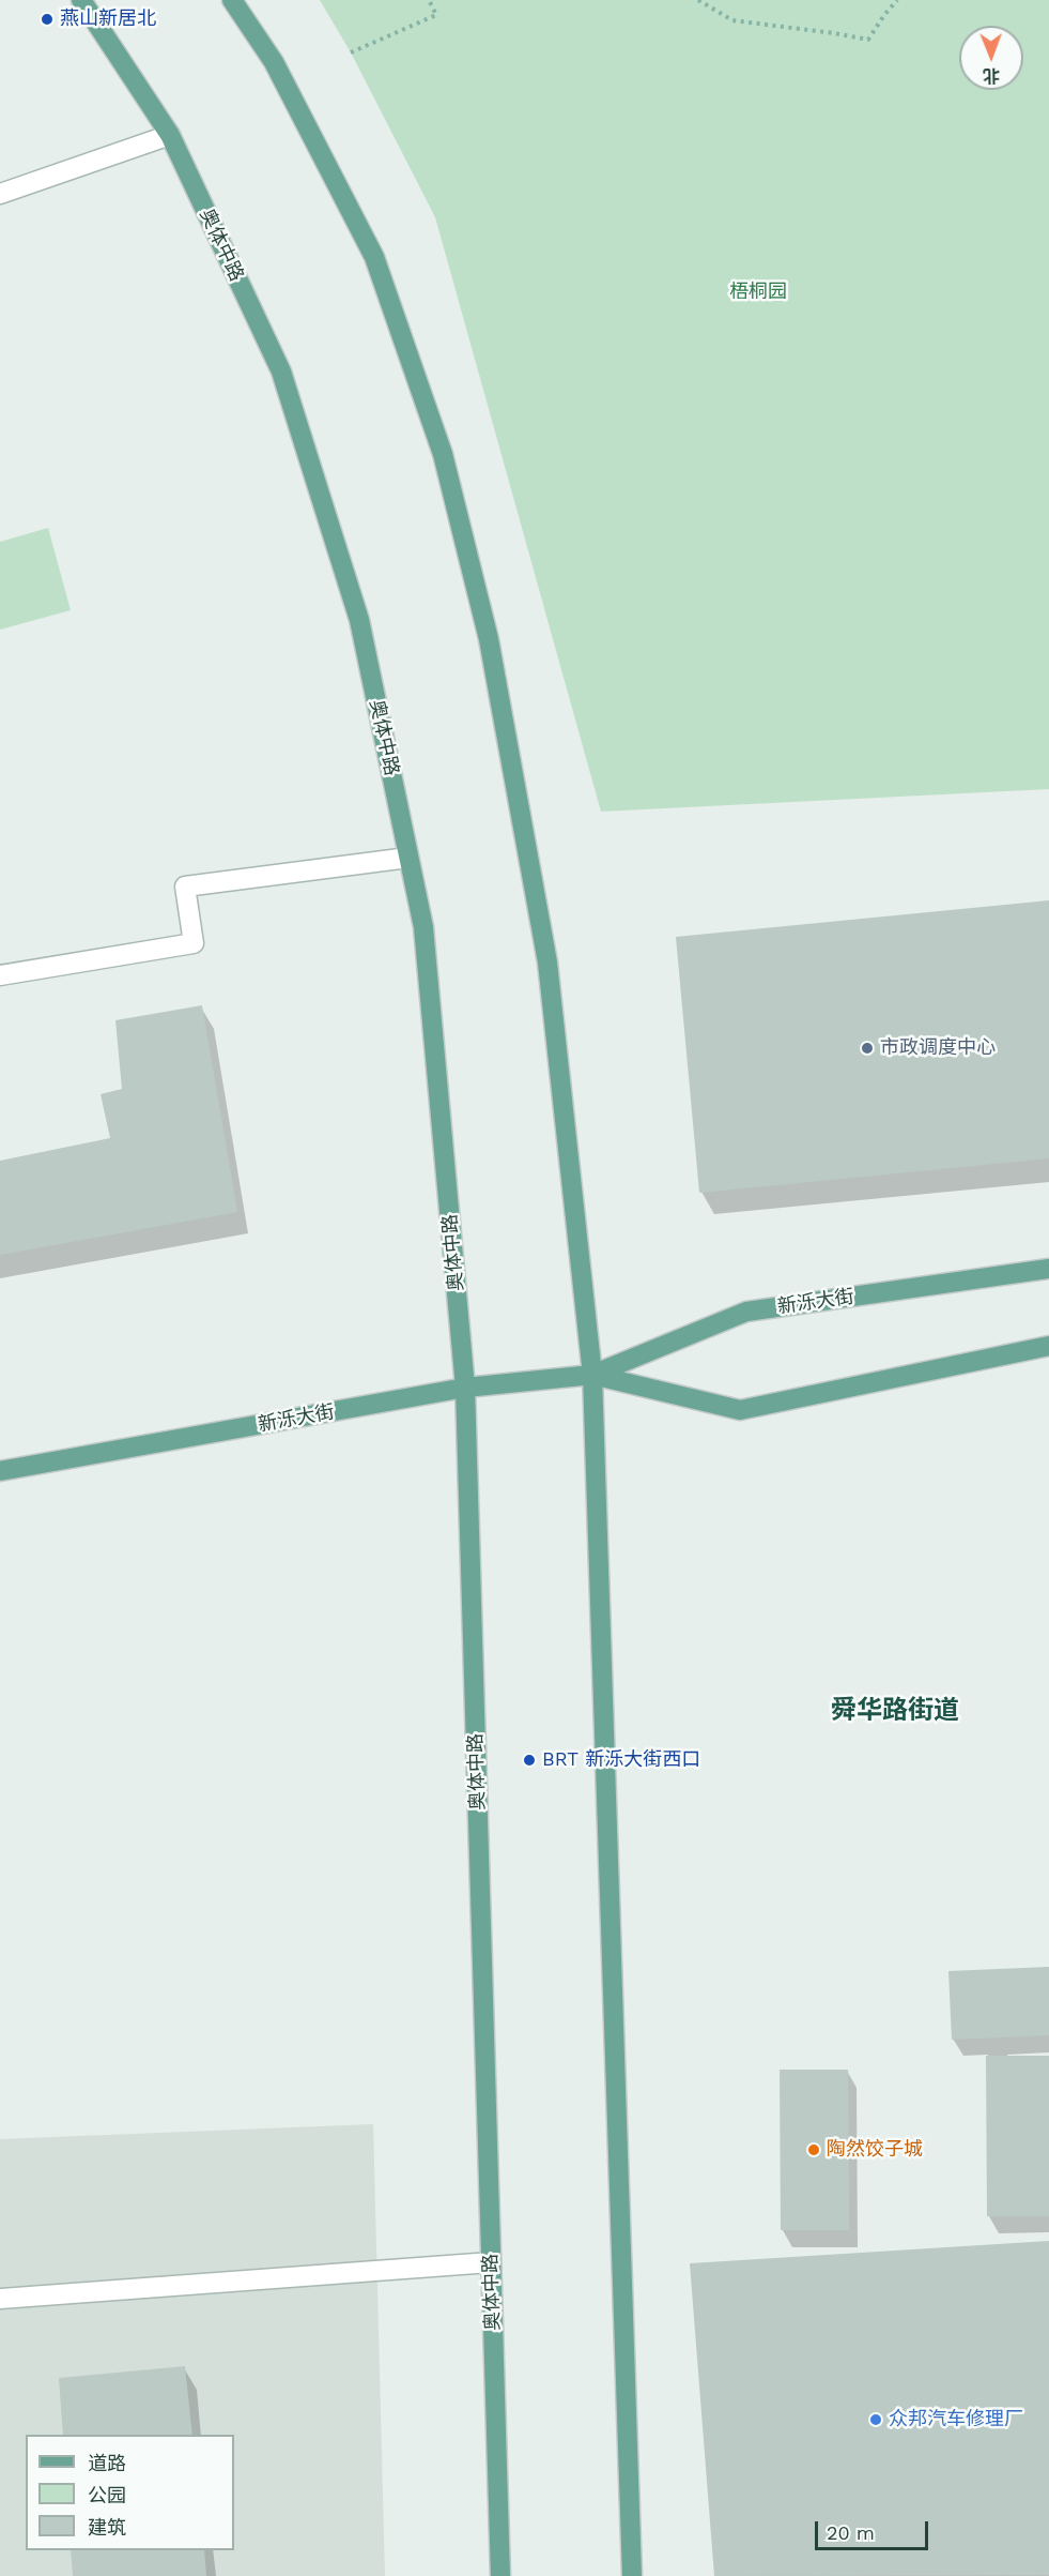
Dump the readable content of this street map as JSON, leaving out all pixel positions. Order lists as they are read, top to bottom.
{
  "streets": {
    "main road": ["奥体中路", "新泺大街"]
  },
  "crossings": [
    ["奥体中路", "新泺大街"]
  ],
  "districts": ["舜华路街道"],
  "parks": ["梧桐园"],
  "places": [
    "燕山新居北",
    "市政调度中心",
    "BRT 新泺大街西口",
    "陶然饺子城",
    "众邦汽车修理厂"
  ],
  "legend": ["道路", "公园", "建筑"],
  "scale_bar": "20 m",
  "north": "bottom"
}
